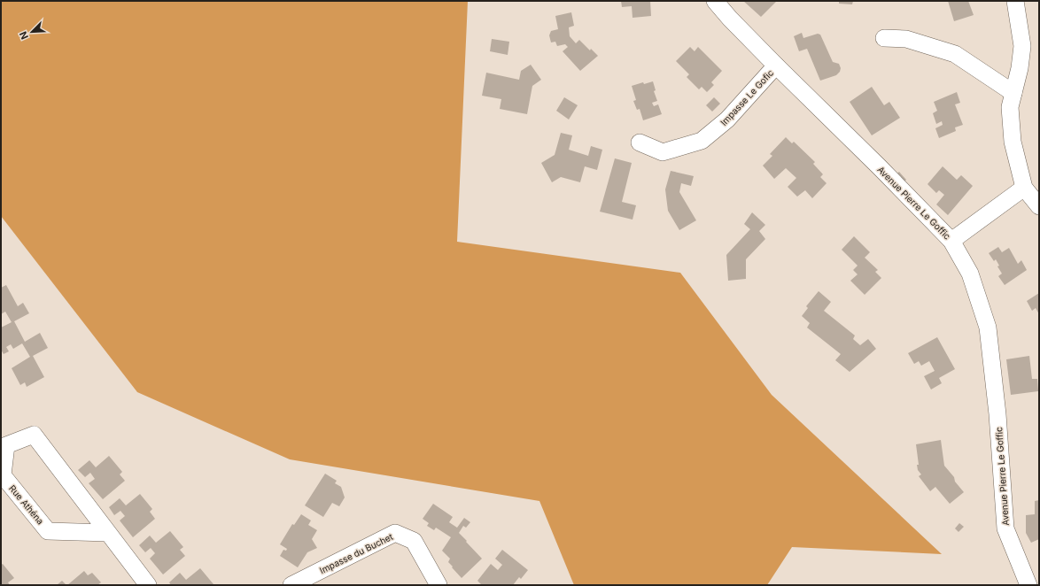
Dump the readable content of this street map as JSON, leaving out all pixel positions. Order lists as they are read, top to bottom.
{
  "streets": {
    "street": [
      "Impasse Le Gofic",
      "Avenue Pierre Le Goffic",
      "Rue Athéna",
      "Impasse du Buchet"
    ]
  },
  "crossings": [
    ["Impasse Le Gofic", "Avenue Pierre Le Goffic"]
  ],
  "north": "bottom left"
}
